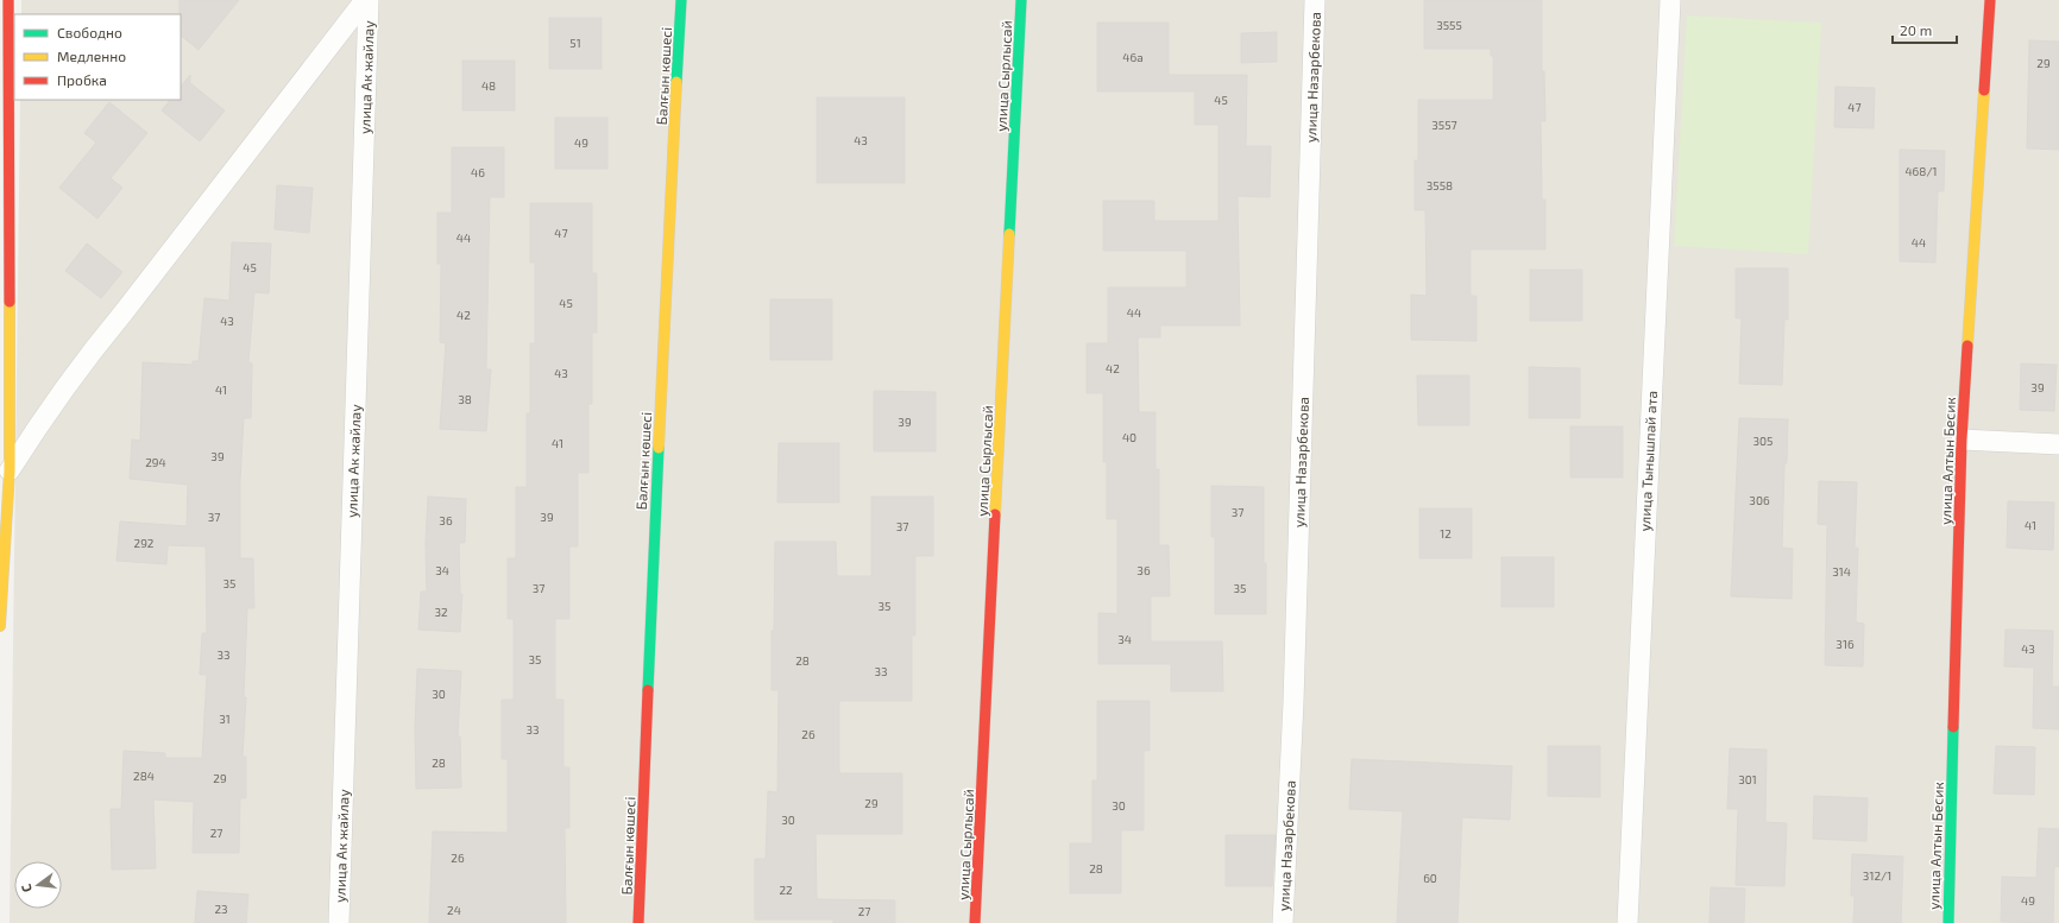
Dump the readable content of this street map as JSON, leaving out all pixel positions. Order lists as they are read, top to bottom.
{
  "streets": {
    "street": [
      "Балғын көшесі",
      "улица Сырлысай",
      "улица Ак жайлау",
      "улица Назарбекова",
      "улица Тынышпай ата",
      "улица Алтын Бесик"
    ]
  },
  "house_numbers": [
    "3555",
    "51",
    "46а",
    "29",
    "48",
    "45",
    "47",
    "3557",
    "43",
    "49",
    "468/1",
    "46",
    "3558",
    "47",
    "44",
    "44",
    "45",
    "45",
    "44",
    "42",
    "43",
    "42",
    "43",
    "39",
    "41",
    "38",
    "39",
    "40",
    "305",
    "41",
    "39",
    "294",
    "306",
    "37",
    "37",
    "39",
    "36",
    "41",
    "37",
    "12",
    "292",
    "34",
    "36",
    "314",
    "35",
    "37",
    "35",
    "35",
    "32",
    "34",
    "316",
    "43",
    "33",
    "35",
    "28",
    "33",
    "30",
    "31",
    "33",
    "26",
    "28",
    "284",
    "29",
    "301",
    "29",
    "30",
    "30",
    "27",
    "26",
    "28",
    "312/1",
    "60",
    "22",
    "49",
    "23",
    "24",
    "27"
  ],
  "legend": ["Свободно", "Медленно", "Пробка"],
  "scale_bar": "20 m",
  "north": "left"
}
